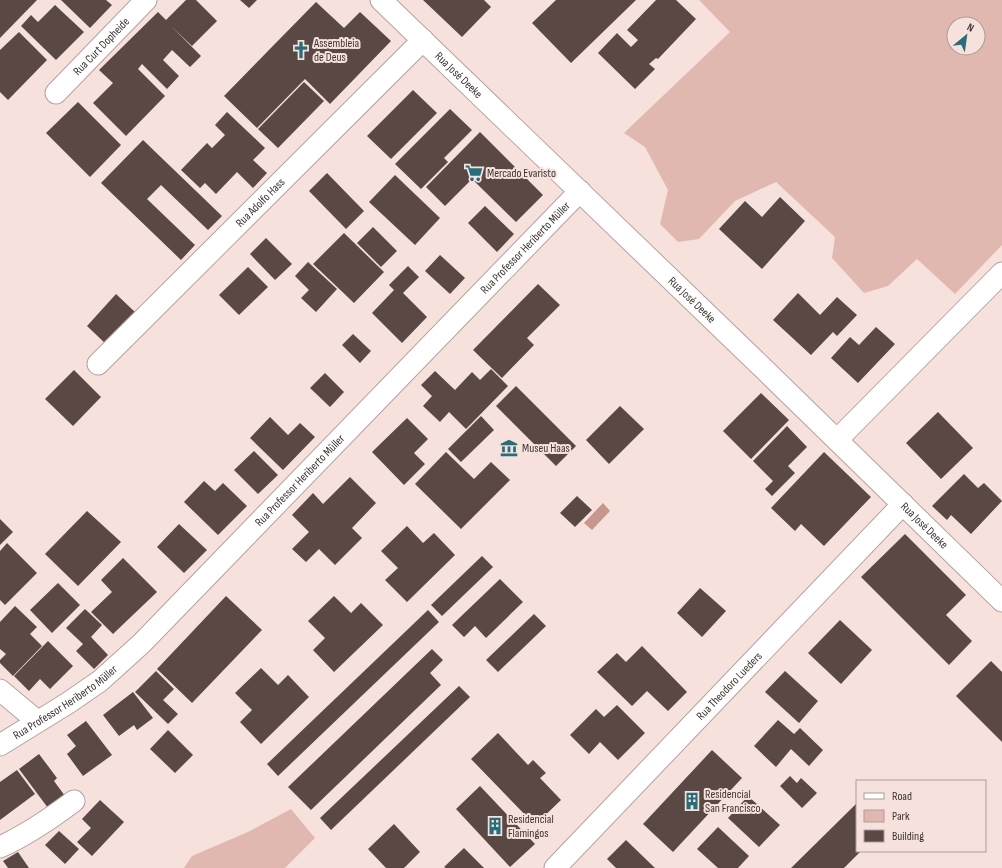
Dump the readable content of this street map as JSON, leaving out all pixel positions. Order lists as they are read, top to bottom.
{
  "streets": {
    "street": [
      "Rua Curt Dopheide",
      "Rua José Deeke",
      "Rua Adolfo Hass",
      "Rua Professor Heriberto Müller",
      "Rua Theodoro Lueders"
    ]
  },
  "crossings": [
    ["Rua José Deeke", "Rua Adolfo Hass"],
    ["Rua José Deeke", "Rua Professor Heriberto Müller"],
    ["Rua José Deeke", "Rua Theodoro Lueders"]
  ],
  "places": {
    "church": ["Assembleia de Deus"],
    "supermarket": ["Mercado Evaristo"],
    "museum": ["Museu Haas"],
    "building": ["Residencial San Francisco", "Residencial Flamingos"]
  },
  "legend": ["Road", "Park", "Building"],
  "north": "top right"
}
